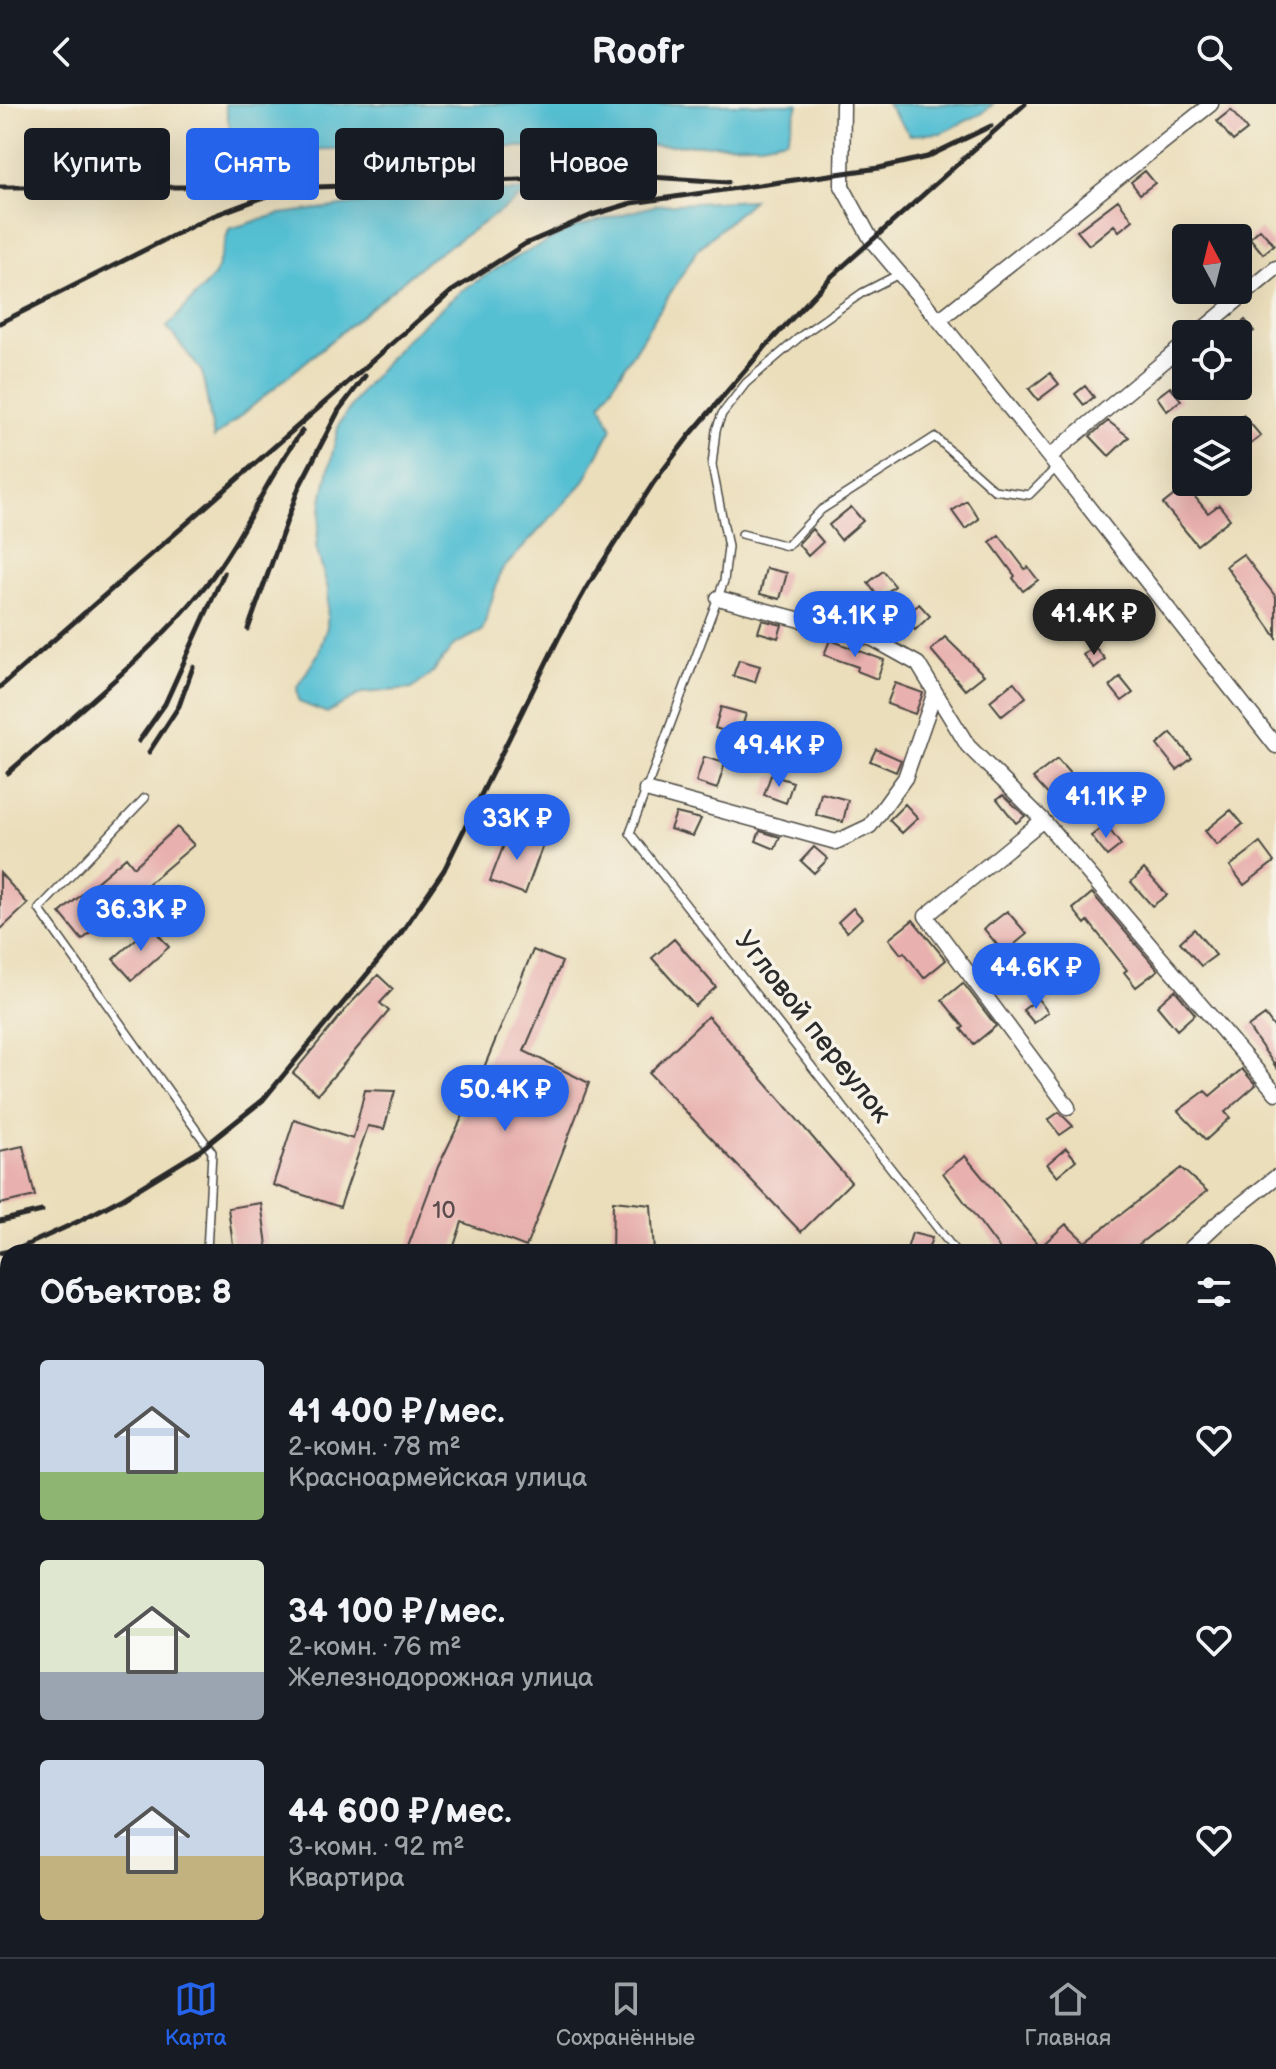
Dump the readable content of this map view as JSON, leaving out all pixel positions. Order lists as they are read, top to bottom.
{
  "streets": {
    "lane": ["Угловой переулок"]
  },
  "house_numbers": ["10"],
  "north": "top",
  "page": {
    "header": "Roofr",
    "chip": [
      "Купить",
      "Снять",
      "Фильтры",
      "Новое"
    ],
    "price": [
      "41.4K ₽",
      "34.1K ₽",
      "49.4K ₽",
      "41.1K ₽",
      "33K ₽",
      "36.3K ₽",
      "44.6K ₽",
      "50.4K ₽"
    ],
    "heading": "Объектов: 8",
    "list": [
      {
        "name": "41 400 ₽/мес.",
        "note": "2-комн. · 78 m² · Красноармейская улица"
      },
      {
        "name": "34 100 ₽/мес.",
        "note": "2-комн. · 76 m² · Железнодорожная улица"
      },
      {
        "name": "44 600 ₽/мес.",
        "note": "3-комн. · 92 m² · Квартира"
      }
    ],
    "tabs": ["Карта", "Сохранённые", "Главная"]
  }
}
